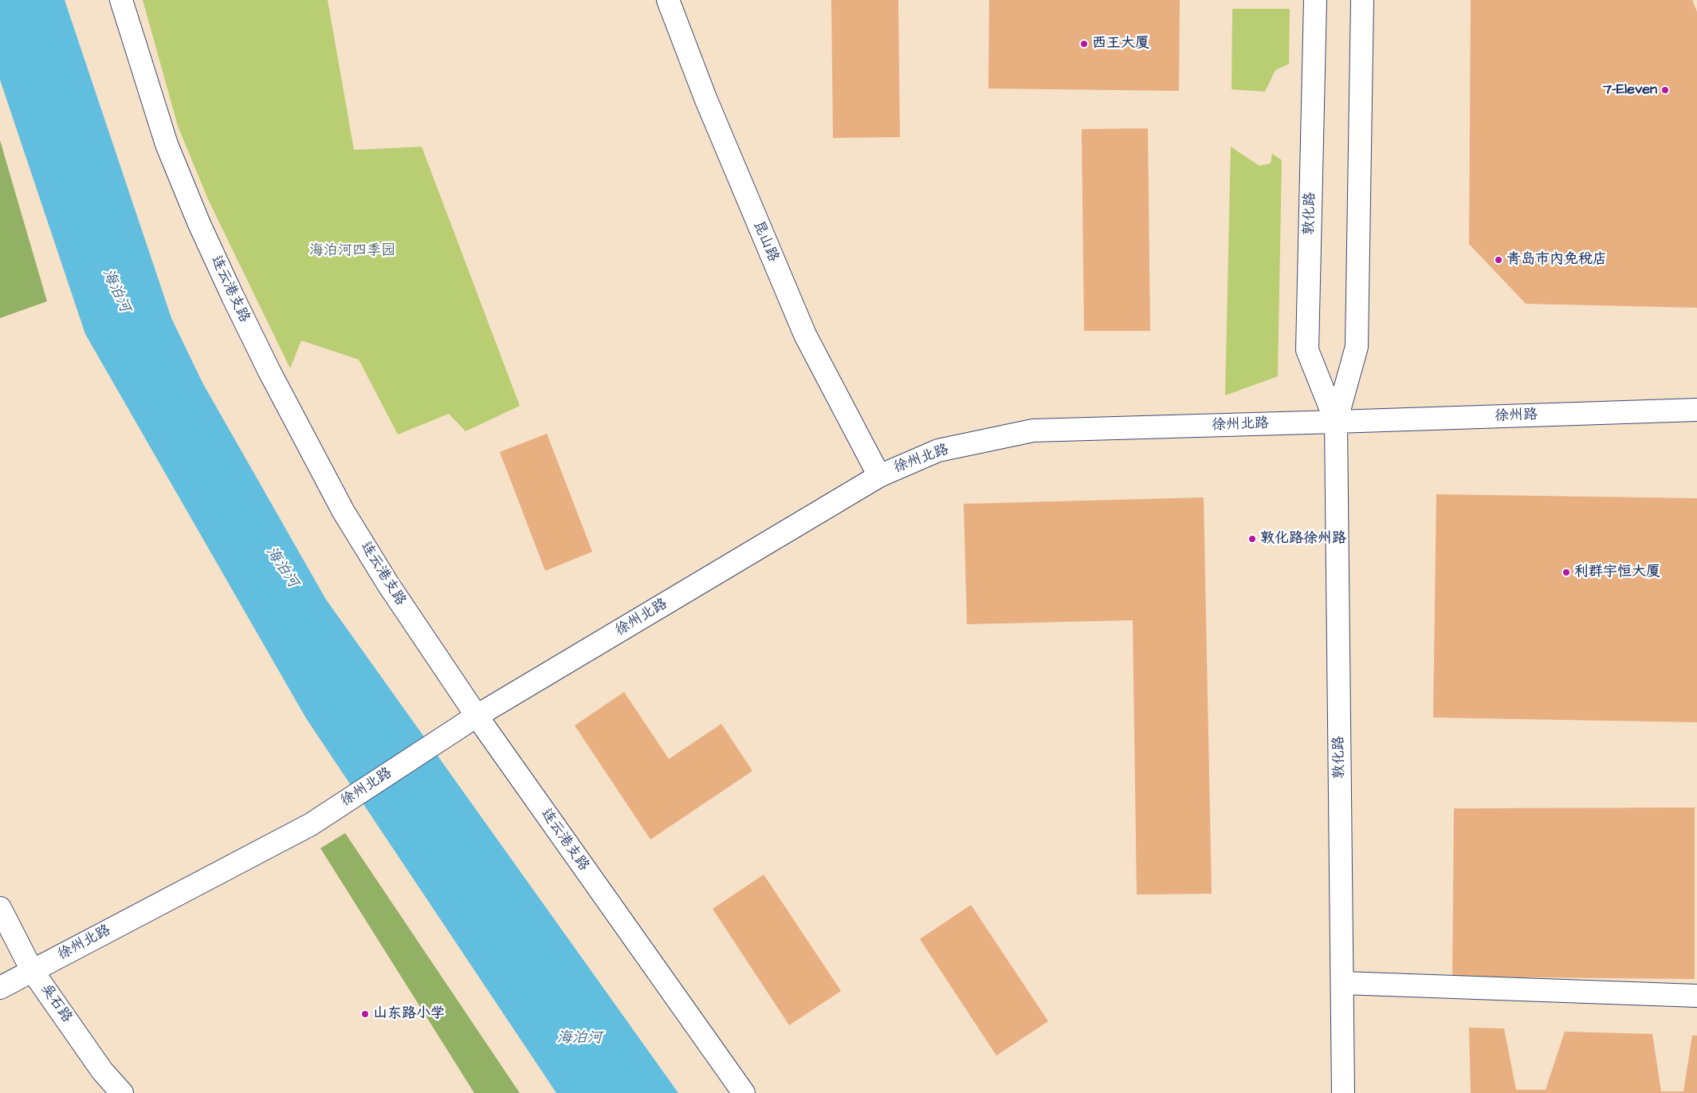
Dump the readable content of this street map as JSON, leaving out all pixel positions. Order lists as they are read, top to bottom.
{
  "streets": {
    "street": [
      "敦化路",
      "昆山路",
      "连云港支路",
      "徐州路",
      "徐州北路",
      "吴石路"
    ]
  },
  "crossings": [
    ["敦化路", "徐州路"],
    ["敦化路", "徐州北路"],
    ["昆山路", "徐州北路"],
    ["连云港支路", "徐州北路"],
    ["徐州路", "徐州北路"],
    ["徐州北路", "吴石路"]
  ],
  "water": ["海泊河"],
  "parks": ["海泊河四季园"],
  "places": [
    "西王大厦",
    "7-Eleven",
    "青岛市内免税店",
    "敦化路徐州路",
    "利群宇恒大厦",
    "山东路小学"
  ]
}
